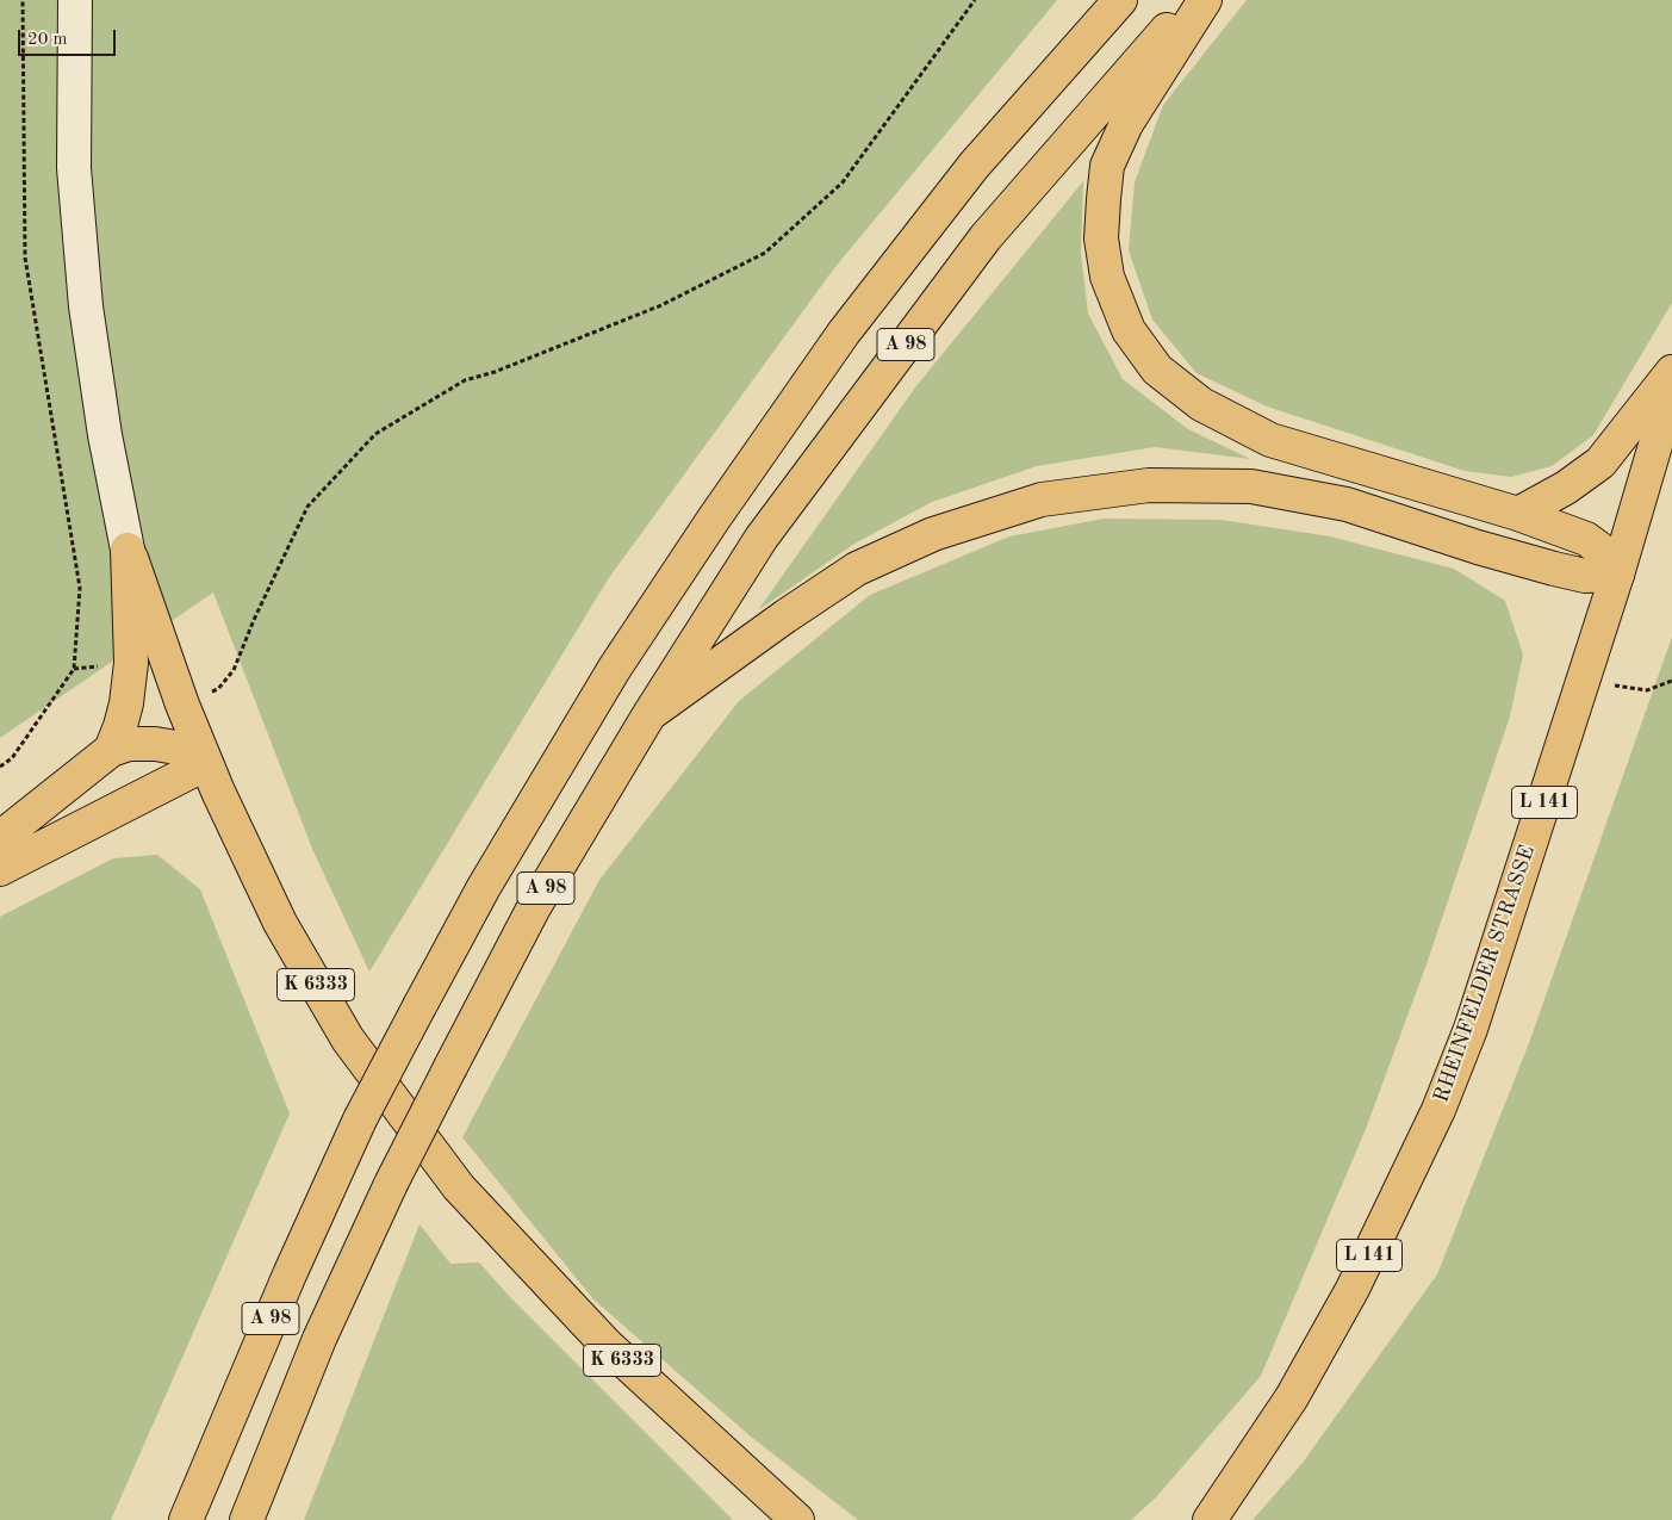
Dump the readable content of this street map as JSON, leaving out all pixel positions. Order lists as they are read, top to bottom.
{
  "streets": {
    "main road": [
      "A 98",
      "L 141",
      "RHEINFELDER STRASSE",
      "K 6333"
    ]
  },
  "scale_bar": "20 m"
}
